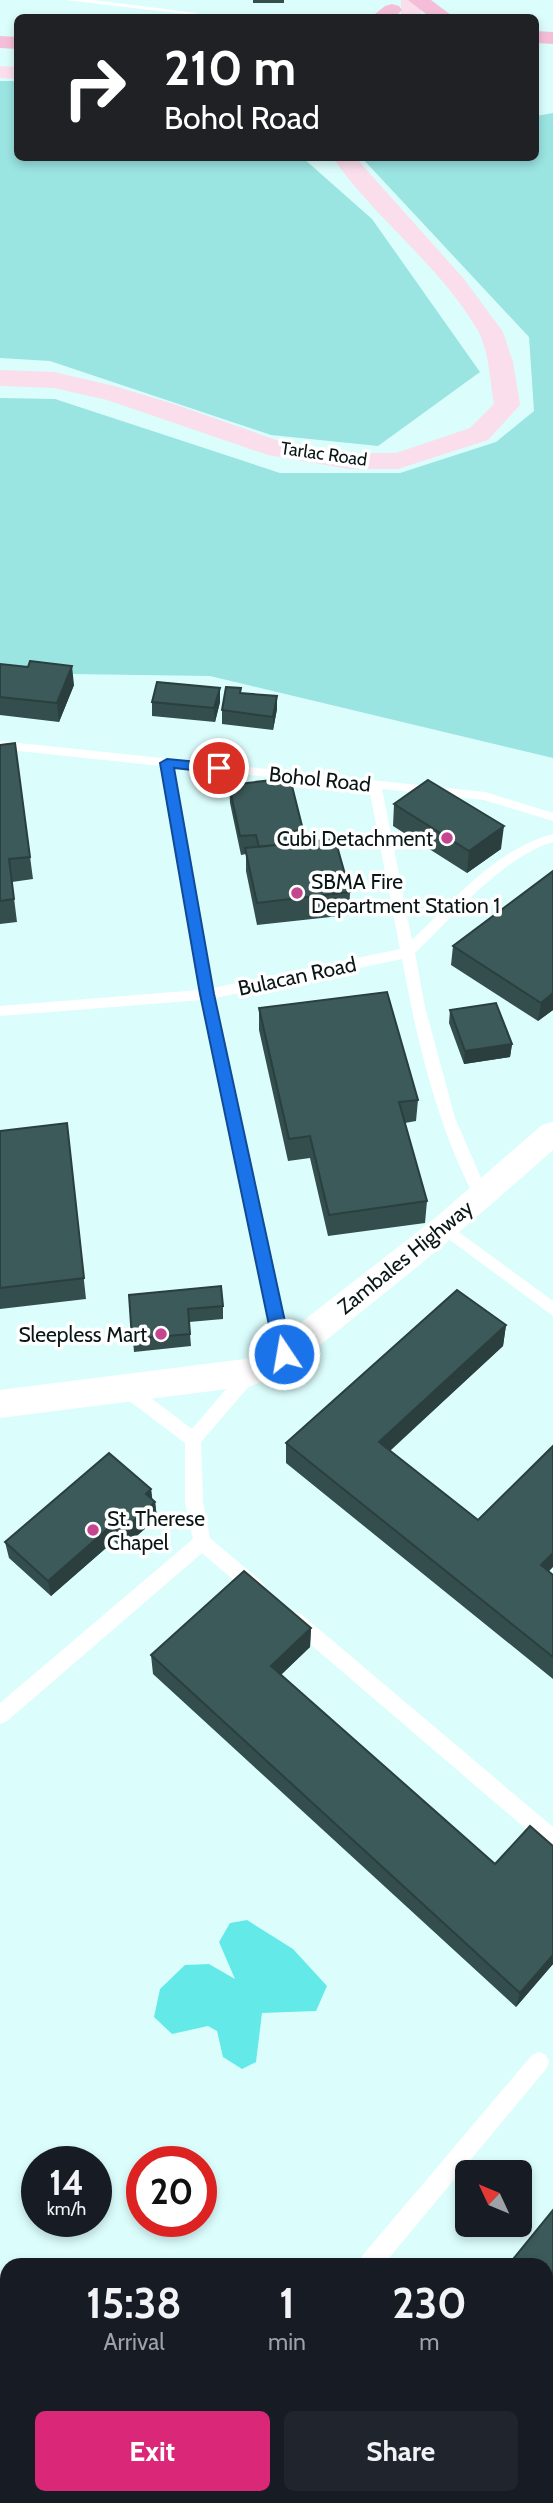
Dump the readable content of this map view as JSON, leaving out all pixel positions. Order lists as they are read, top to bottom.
{
  "streets": {
    "main road": ["Tarlac Road"],
    "street": ["Zambales Highway"],
    "lane": ["Bohol Road", "Bulacan Road"]
  },
  "places": [
    "Cubi Detachment",
    "SBMA Fire Department Station 1",
    "Sleepless Mart",
    "St. Therese Chapel"
  ],
  "north": "top left",
  "page": {
    "turn": ["210 m", "Bohol Road"],
    "speed": "14 km/h",
    "limit": "20",
    "eta": [
      "15:38",
      "Arrival",
      "1",
      "min",
      "230",
      "m"
    ],
    "buttons": ["Exit", "Share"]
  }
}
